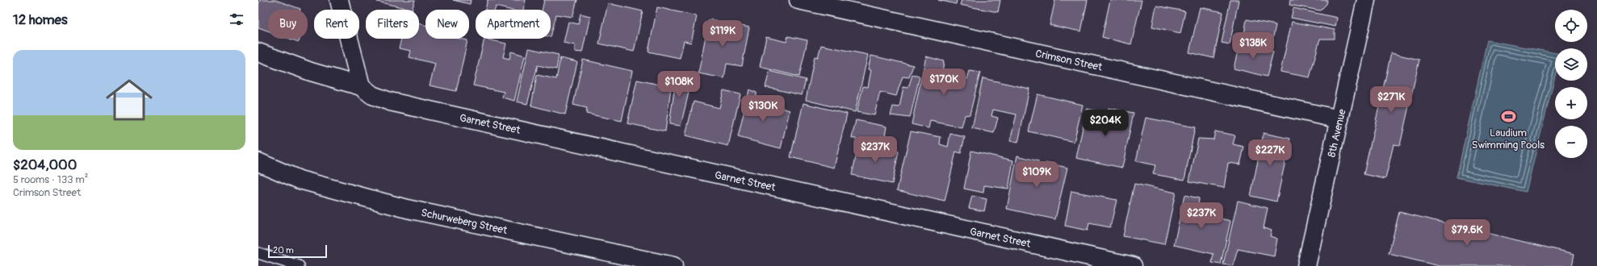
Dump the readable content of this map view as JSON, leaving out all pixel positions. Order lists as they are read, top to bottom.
{
  "streets": {
    "street": [
      "Crimson Street",
      "Garnet Street",
      "8th Avenue",
      "Schurweberg Street"
    ]
  },
  "crossings": [
    ["Crimson Street", "8th Avenue"]
  ],
  "places": {
    "sports": ["Laudium Swimming Pools"]
  },
  "scale_bar": "20 m",
  "page": {
    "heading": "12 homes",
    "map_buttons": ["+", "−"],
    "chip": [
      "Buy",
      "Rent",
      "Filters",
      "New",
      "Apartment"
    ],
    "price": [
      "$119K",
      "$138K",
      "$170K",
      "$108K",
      "$271K",
      "$130K",
      "$204K",
      "$237K",
      "$227K",
      "$109K",
      "$237K",
      "$79.6K"
    ],
    "list": [
      {
        "name": "$204,000",
        "note": "5 rooms · 133 m² · Crimson Street"
      }
    ],
    "scale": "20 m"
  }
}
